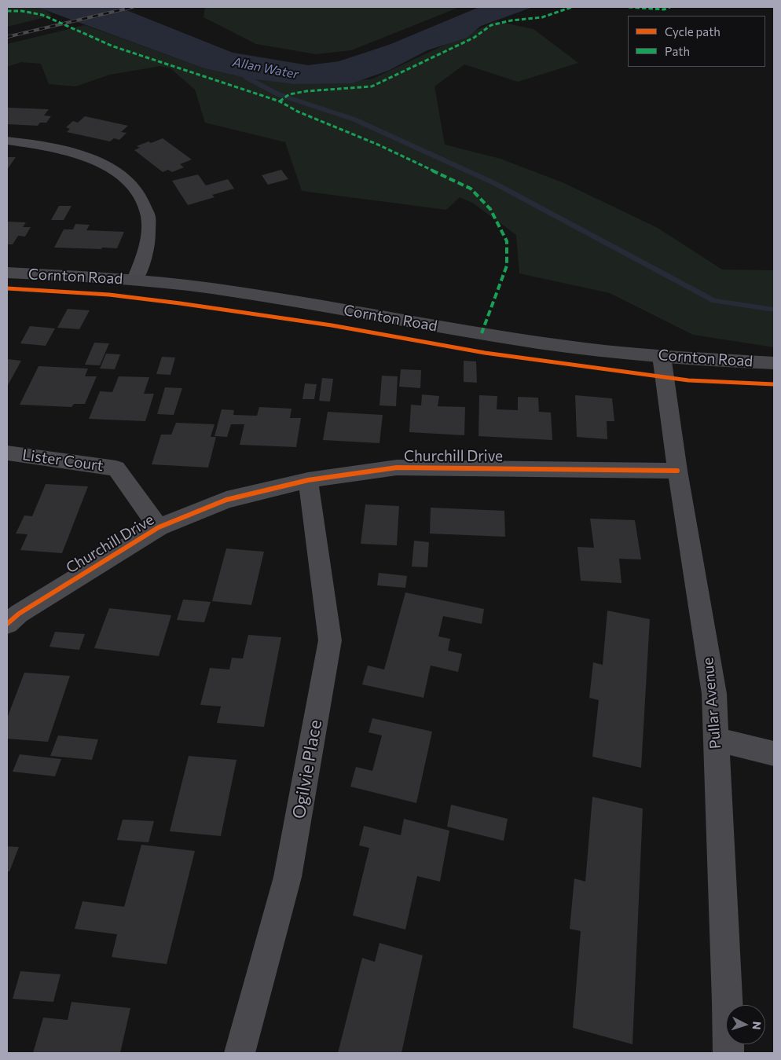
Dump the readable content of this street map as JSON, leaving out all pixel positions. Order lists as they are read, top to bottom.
{
  "streets": {
    "main road": ["Cornton Road"],
    "street": [
      "Churchill Drive",
      "Lister Court",
      "Pullar Avenue",
      "Ogilvie Place"
    ]
  },
  "crossings": [
    ["Cornton Road", "Pullar Avenue"],
    ["Churchill Drive", "Lister Court"],
    ["Churchill Drive", "Pullar Avenue"],
    ["Churchill Drive", "Ogilvie Place"]
  ],
  "water": ["Allan Water"],
  "legend": ["Cycle path", "Path"],
  "north": "right"
}
